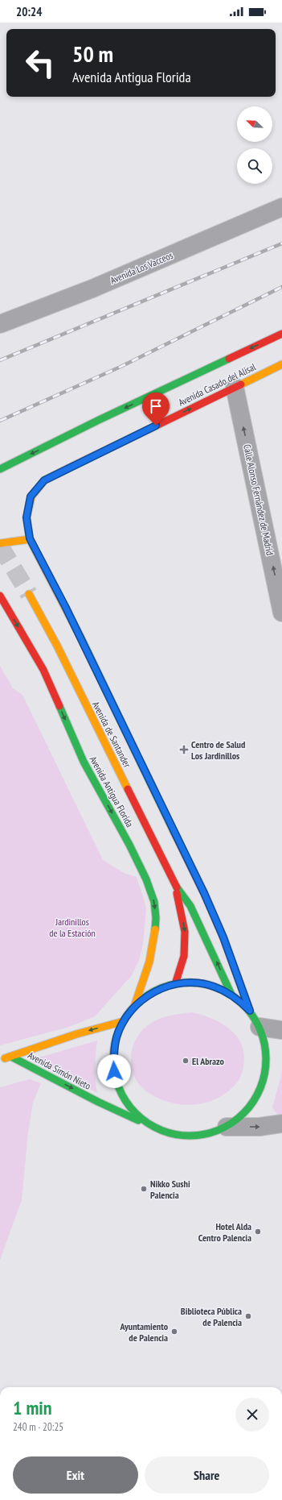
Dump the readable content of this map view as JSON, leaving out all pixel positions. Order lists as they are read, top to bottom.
{
  "streets": {
    "main road": [
      "Avenida Casado del Alisal",
      "Avenida de Santander",
      "Avenida Antigua Florida",
      "Avenida Simón Nieto"
    ],
    "street": ["Avenida Los Vacceos", "Calle Alonso Fernández de Madrid"]
  },
  "crossings": [
    ["Avenida Casado del Alisal", "Calle Alonso Fernández de Madrid"]
  ],
  "one_way": ["Calle Alonso Fernández de Madrid"],
  "parks": ["Jardinillos de la Estación"],
  "places": {
    "health": ["Centro de Salud Los Jardinillos"],
    "other": [
      "El Abrazo",
      "Nikko Sushi Palencia",
      "Hotel Alda Centro Palencia",
      "Biblioteca Pública de Palencia",
      "Ayuntamiento de Palencia"
    ]
  },
  "north": "top left",
  "page": {
    "status": "20:24",
    "turn": ["50 m", "Avenida Antigua Florida"],
    "heading": ["1 min", "240 m · 20:25"],
    "buttons": ["Exit", "Share"]
  }
}
